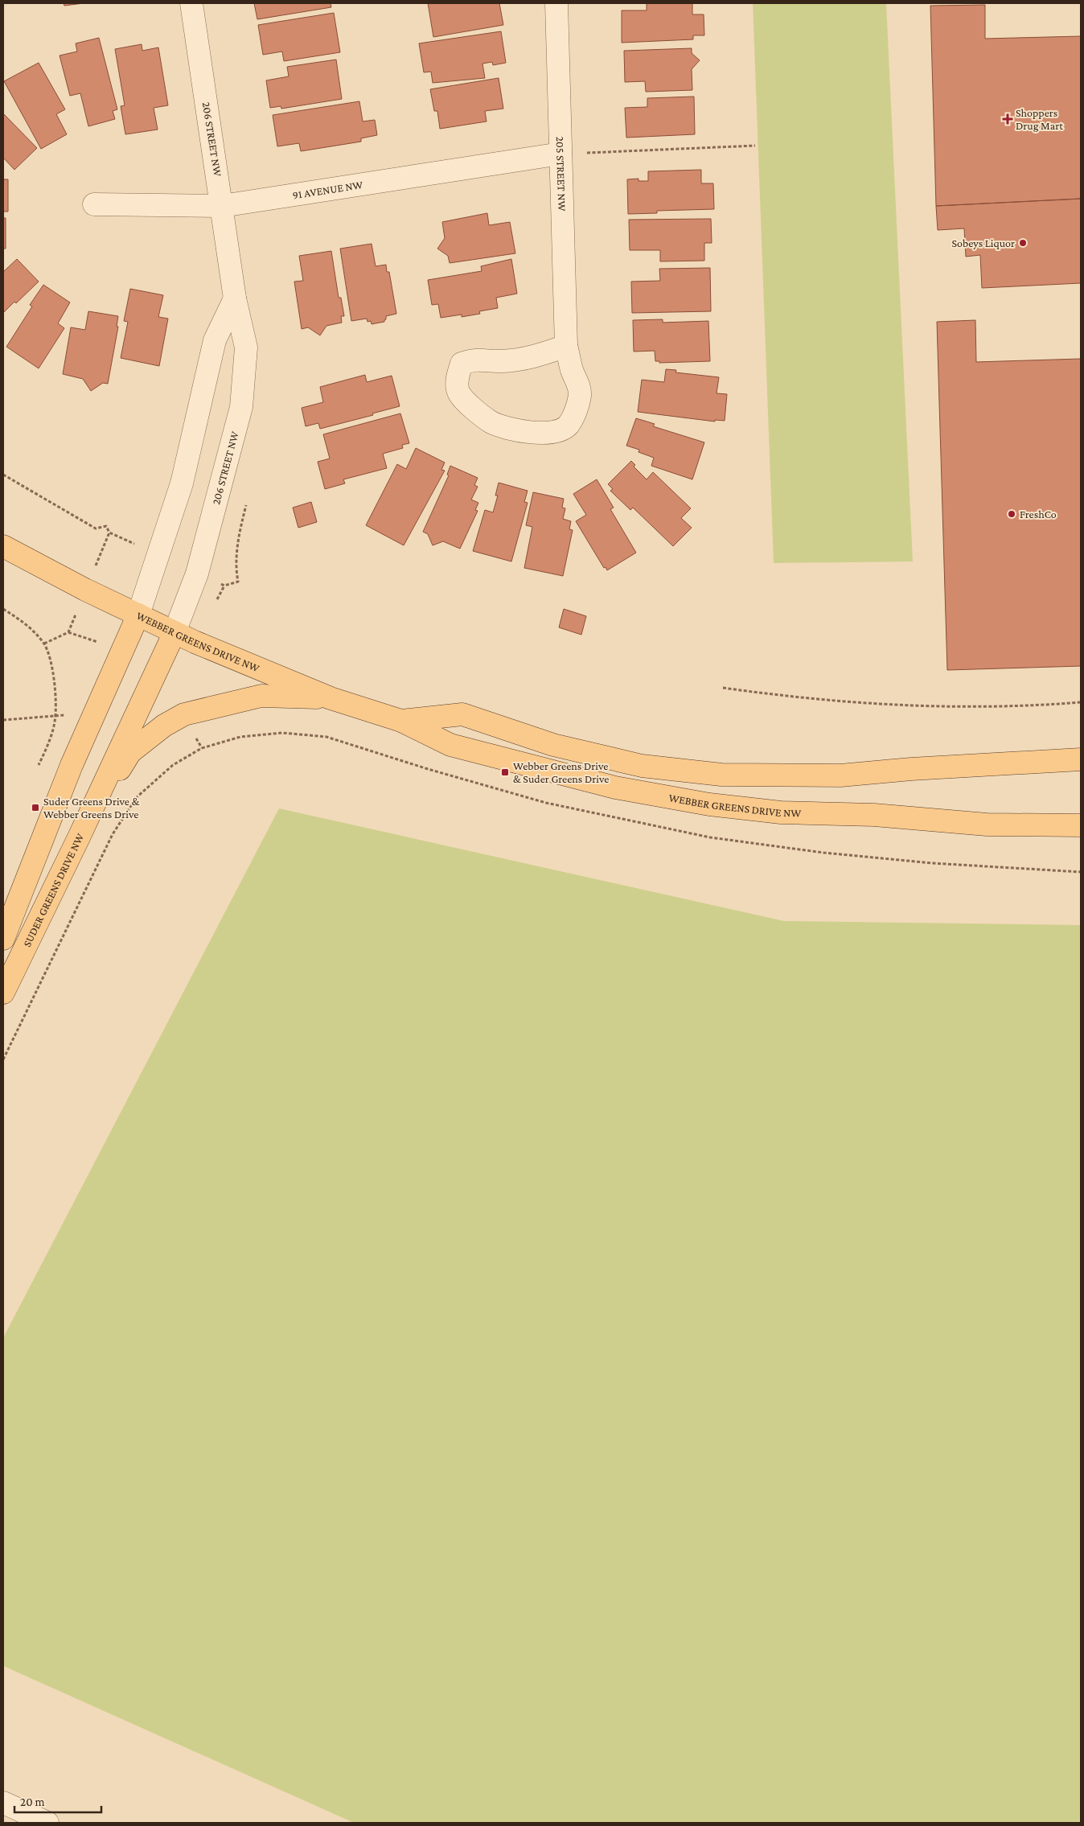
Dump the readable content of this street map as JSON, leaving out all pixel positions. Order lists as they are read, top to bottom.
{
  "streets": {
    "main road": ["WEBBER GREENS DRIVE NW", "SUDER GREENS DRIVE NW"],
    "street": ["206 STREET NW", "205 STREET NW", "91 AVENUE NW"]
  },
  "crossings": [
    ["206 STREET NW", "91 AVENUE NW"],
    ["206 STREET NW", "WEBBER GREENS DRIVE NW"],
    ["206 STREET NW", "SUDER GREENS DRIVE NW"],
    ["205 STREET NW", "91 AVENUE NW"],
    ["WEBBER GREENS DRIVE NW", "SUDER GREENS DRIVE NW"]
  ],
  "places": {
    "health": ["Shoppers Drug Mart"],
    "other": ["Sobeys Liquor", "FreshCo"],
    "transit": ["Webber Greens Drive & Suder Greens Drive", "Suder Greens Drive & Webber Greens Drive"]
  },
  "scale_bar": "20 m"
}
